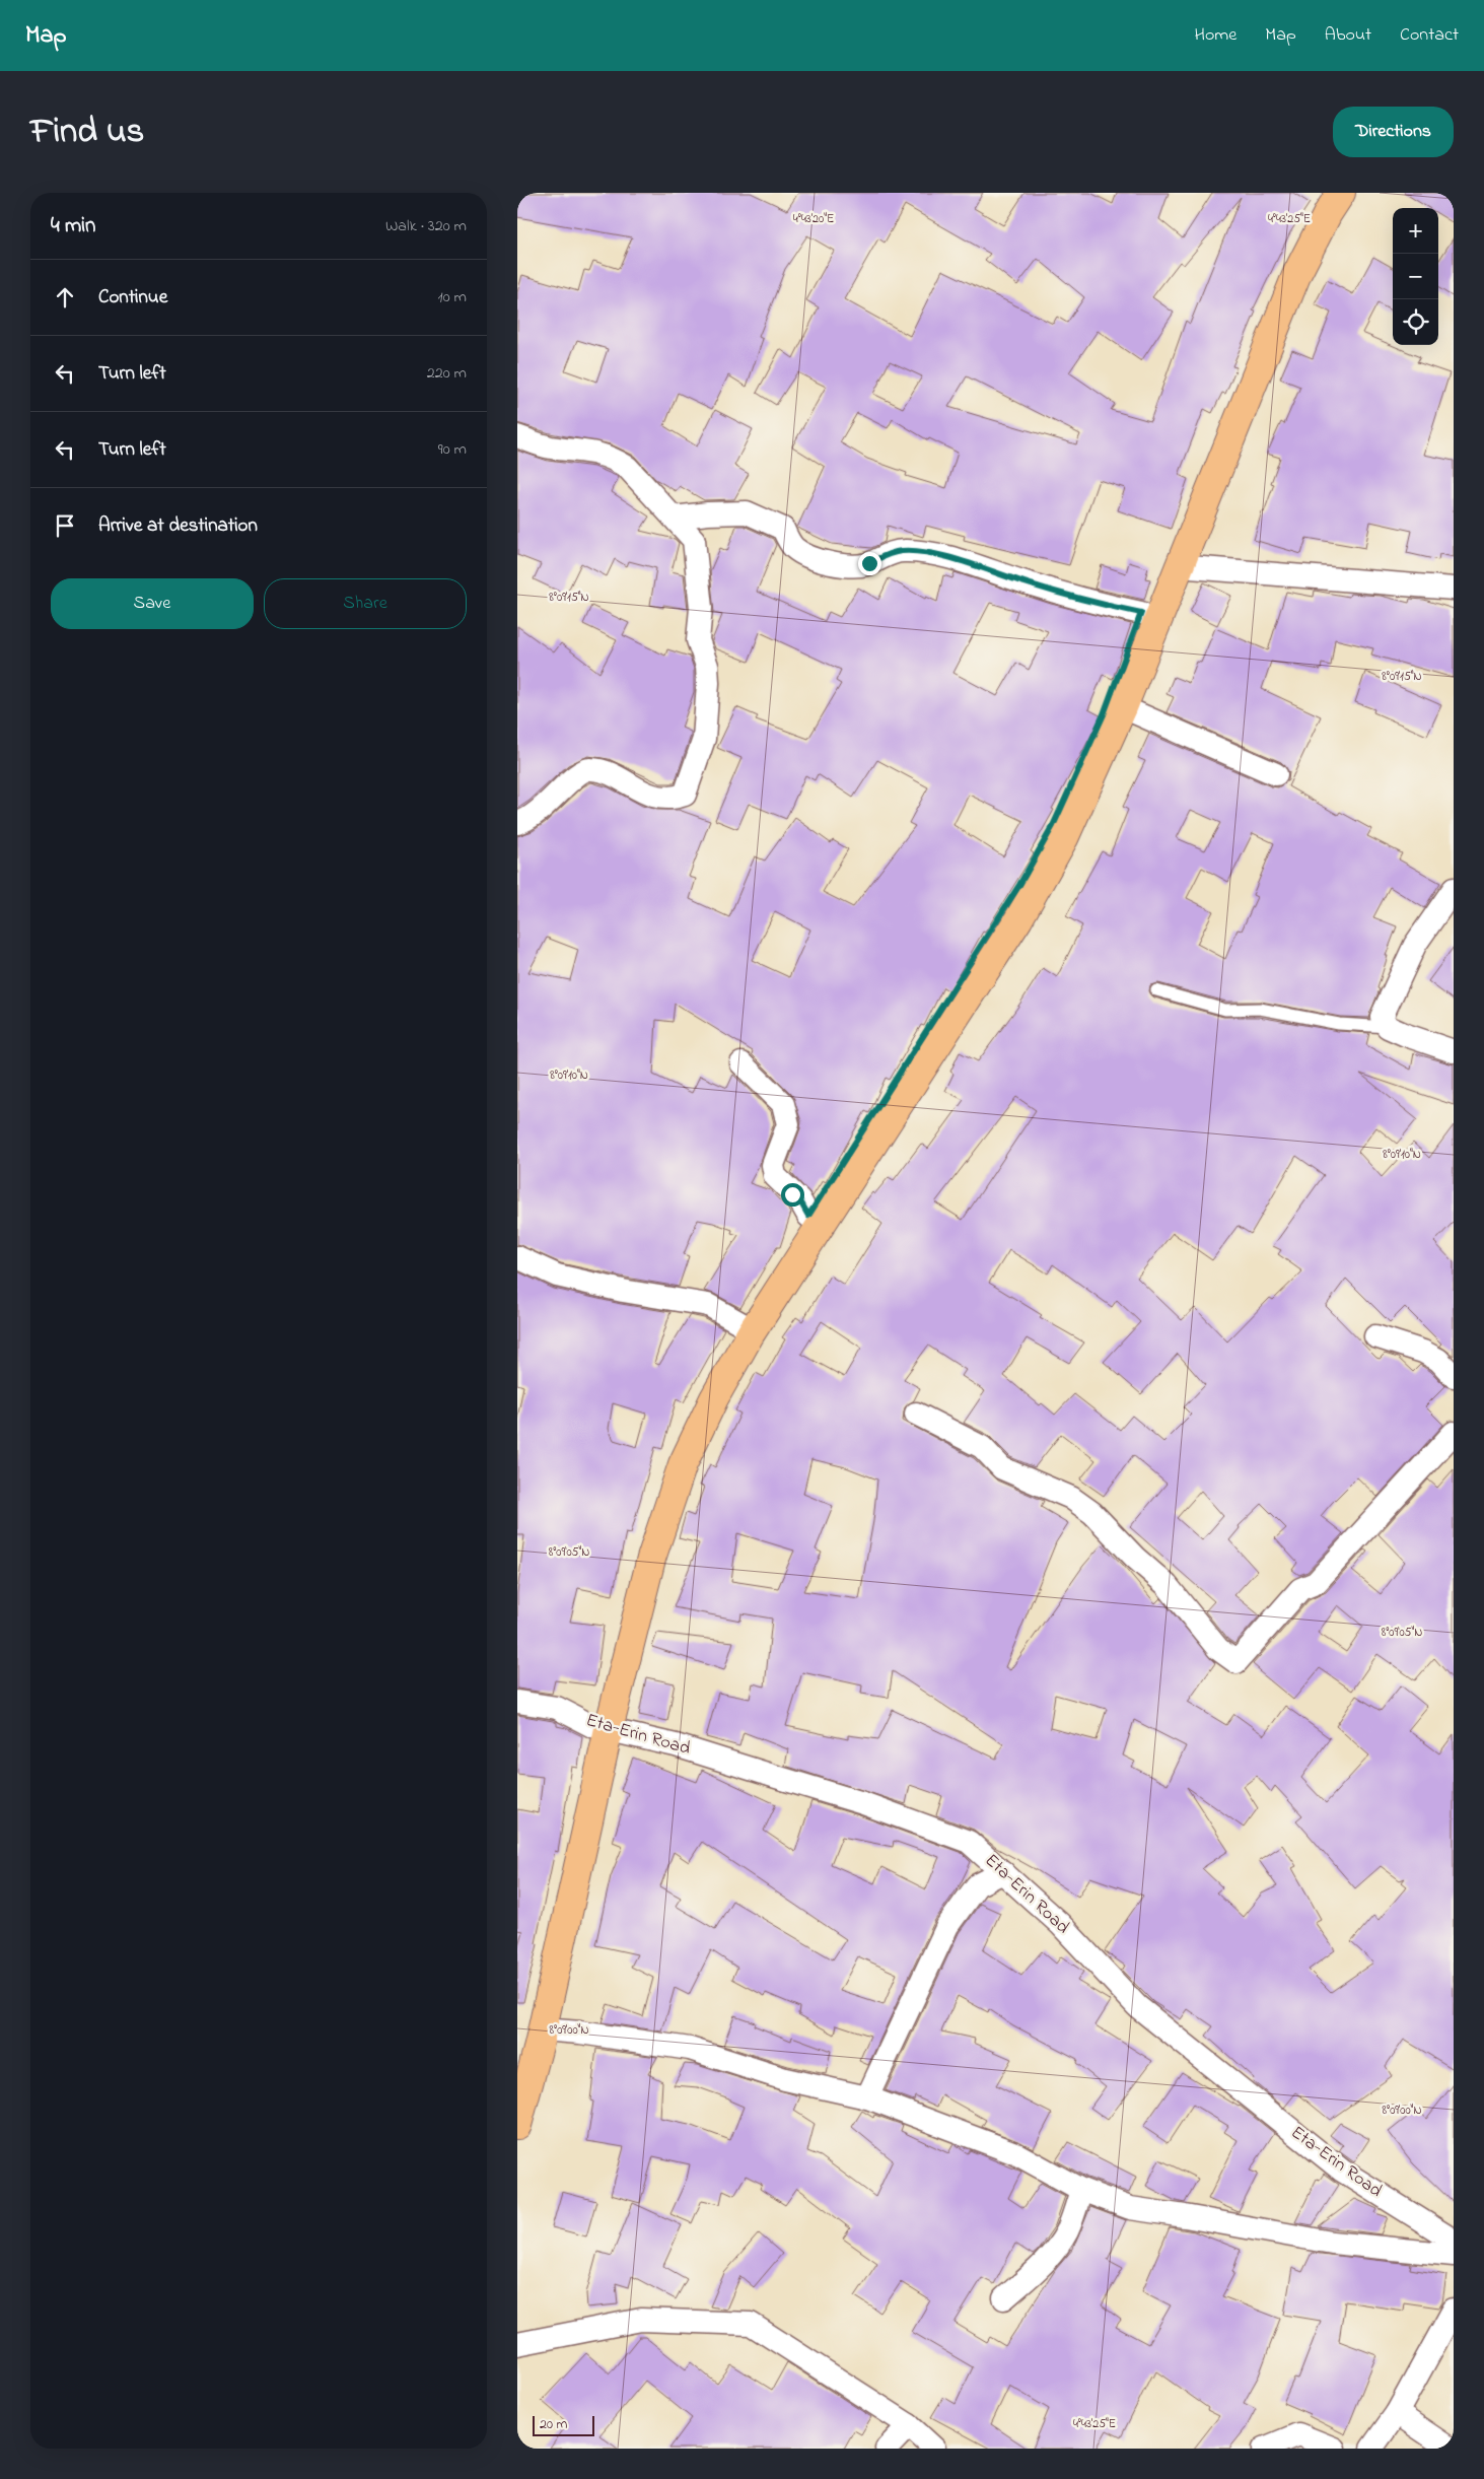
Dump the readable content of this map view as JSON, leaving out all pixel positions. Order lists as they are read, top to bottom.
{
  "streets": {
    "street": ["Eta-Erin Road"]
  },
  "scale_bar": "20 m",
  "page": {
    "header": "Map",
    "nav": [
      "Home",
      "Map",
      "About",
      "Contact"
    ],
    "title": "Find us",
    "buttons": [
      "Directions",
      ["Save", "Share"]
    ],
    "heading": ["4 min", "Walk · 320 m"],
    "map_buttons": ["+", "−"],
    "list": [
      ["Continue", "10 m"],
      ["Turn left", "220 m"],
      ["Turn left", "90 m"],
      "Arrive at destination"
    ],
    "scale": "20 m"
  },
  "coordinates": [
    "4°43'20\"E",
    "4°43'25\"E",
    "8°09'15\"N",
    "8°09'10\"N",
    "8°09'05\"N",
    "8°09'00\"N"
  ]
}
